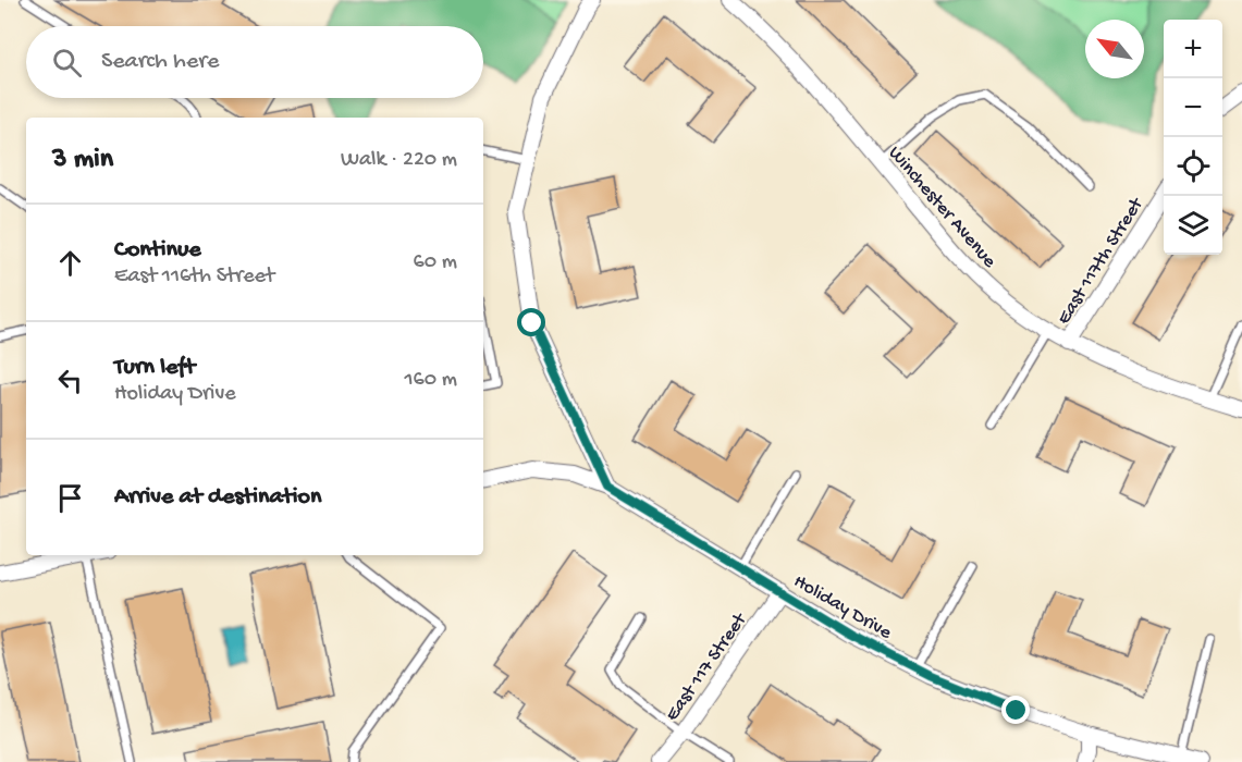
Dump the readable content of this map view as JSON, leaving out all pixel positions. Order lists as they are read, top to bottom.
{
  "streets": {
    "street": [
      "Winchester Avenue",
      "East 117th Street",
      "Holiday Drive",
      "East 117 Street"
    ]
  },
  "crossings": [
    ["Winchester Avenue", "East 117th Street"],
    ["Holiday Drive", "East 117 Street"]
  ],
  "north": "top left",
  "page": {
    "map_buttons": ["+", "−"],
    "search": "Search here",
    "heading": ["3 min", "Walk · 220 m"],
    "list": [
      ["Continue", "East 116th Street", "60 m"],
      ["Turn left", "Holiday Drive", "160 m"],
      "Arrive at destination"
    ]
  }
}
